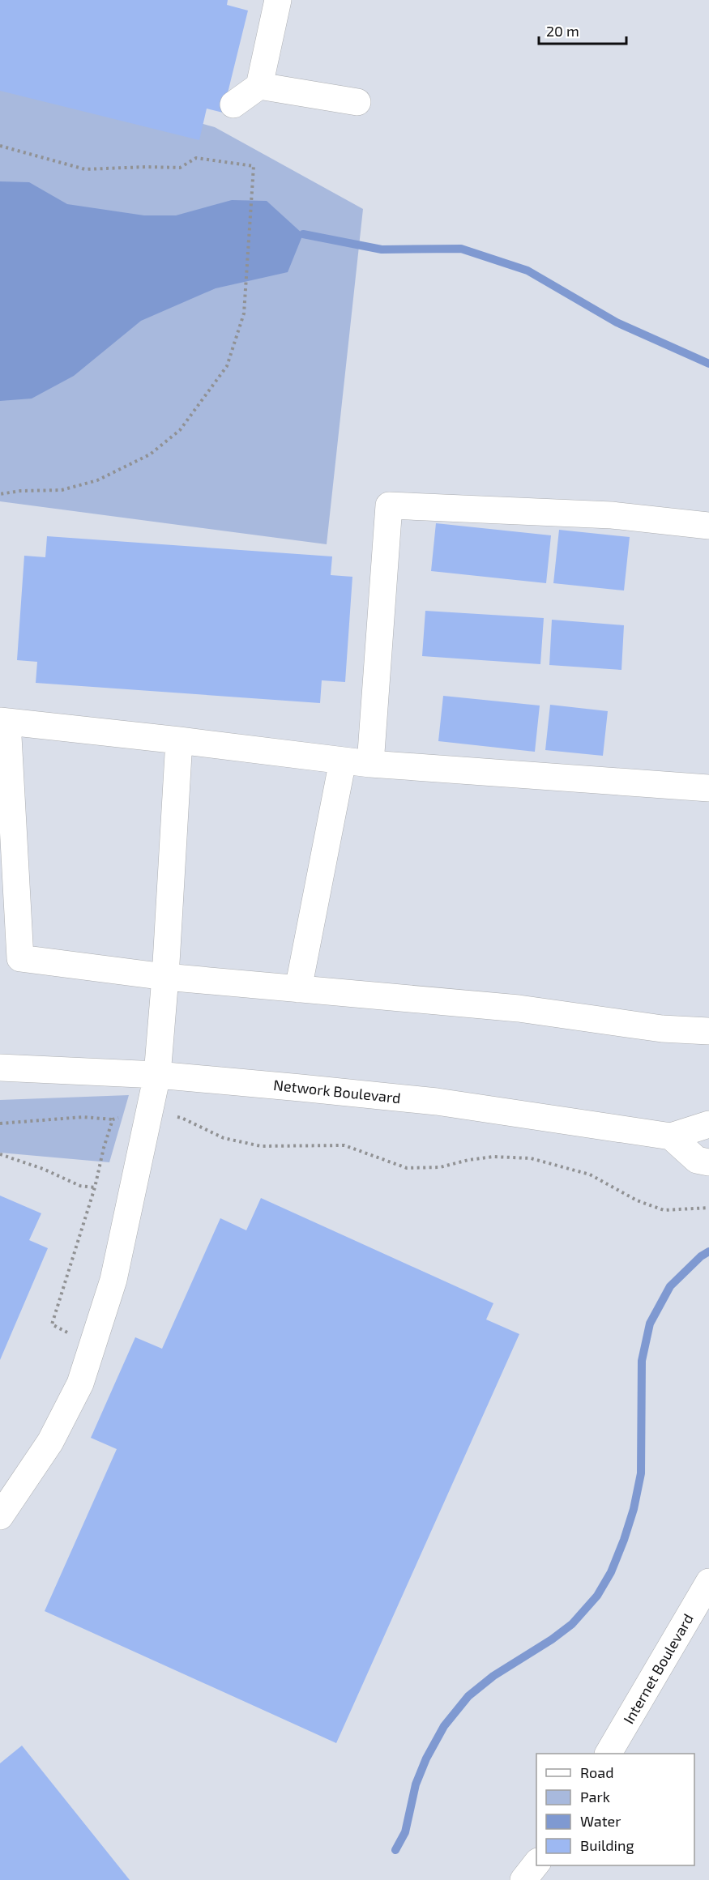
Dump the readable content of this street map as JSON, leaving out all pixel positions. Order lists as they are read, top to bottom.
{
  "streets": {
    "street": ["Network Boulevard", "Internet Boulevard"]
  },
  "legend": [
    "Road",
    "Park",
    "Water",
    "Building"
  ],
  "scale_bar": "20 m"
}
